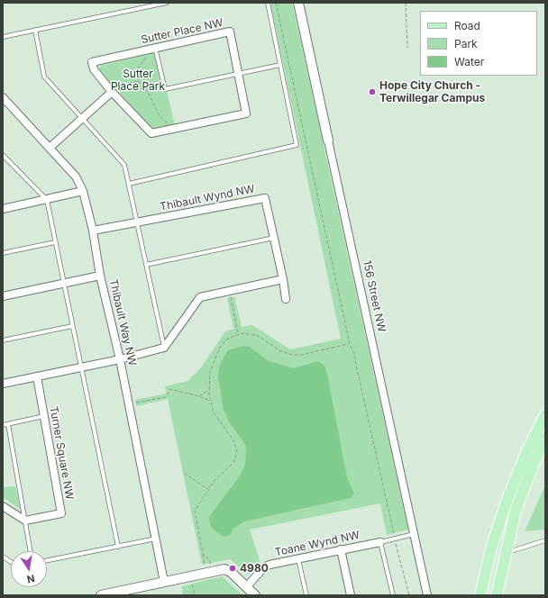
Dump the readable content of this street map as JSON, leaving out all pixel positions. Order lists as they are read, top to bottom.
{
  "streets": {
    "street": [
      "Sutter Place NW",
      "Thibault Wynd NW",
      "156 Street NW",
      "Thibault Way NW",
      "Turner Square NW",
      "Toane Wynd NW"
    ]
  },
  "crossings": [
    ["Thibault Wynd NW", "Thibault Way NW"]
  ],
  "parks": ["Sutter Place Park"],
  "places": ["Hope City Church - Terwillegar Campus", "4980"],
  "legend": ["Road", "Park", "Water"],
  "north": "bottom"
}
